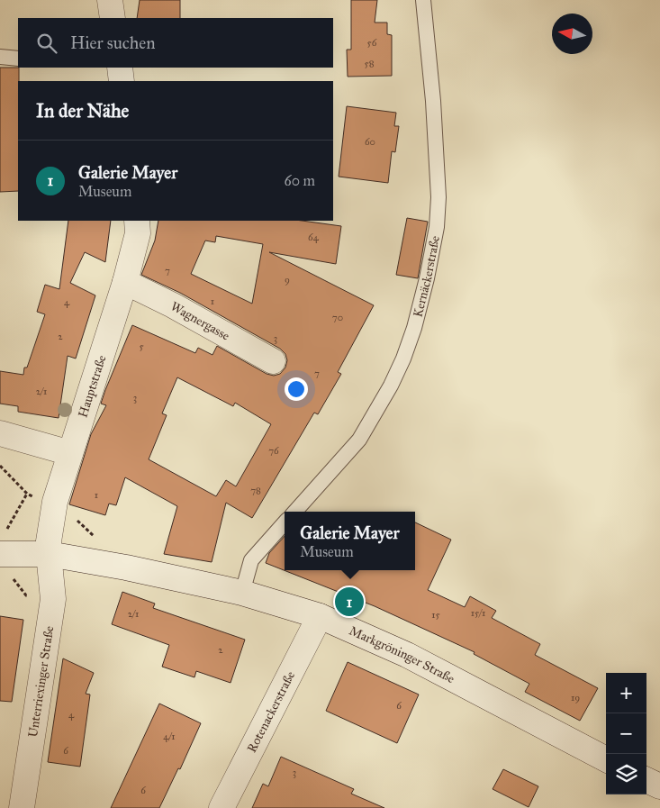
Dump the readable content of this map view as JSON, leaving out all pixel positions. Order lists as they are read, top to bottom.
{
  "streets": {
    "street": [
      "Wagnergasse",
      "Hauptstraße",
      "Markgröninger Straße",
      "Unterriexinger Straße",
      "Rotenackerstraße"
    ],
    "lane": ["Kernäckerstraße"]
  },
  "crossings": [
    ["Wagnergasse", "Hauptstraße"],
    ["Hauptstraße", "Markgröninger Straße"],
    ["Hauptstraße", "Unterriexinger Straße"],
    ["Markgröninger Straße", "Unterriexinger Straße"],
    ["Markgröninger Straße", "Rotenackerstraße"]
  ],
  "house_numbers": [
    "56",
    "58",
    "60",
    "64",
    "7",
    "9",
    "1",
    "4",
    "70",
    "2",
    "3",
    "5",
    "7",
    "2/1",
    "3",
    "76",
    "78",
    "1",
    "15/1",
    "2/1",
    "15",
    "2",
    "19",
    "6",
    "4",
    "4/1",
    "6",
    "3",
    "6"
  ],
  "north": "left",
  "page": {
    "search": "Hier suchen",
    "heading": "In der Nähe",
    "list": [
      {
        "mark": "1",
        "name": "Galerie Mayer",
        "note": "Museum",
        "value": "60 m"
      }
    ],
    "popup": ["Galerie Mayer", "Museum"],
    "pins": "1",
    "map_buttons": ["+", "−"]
  }
}
